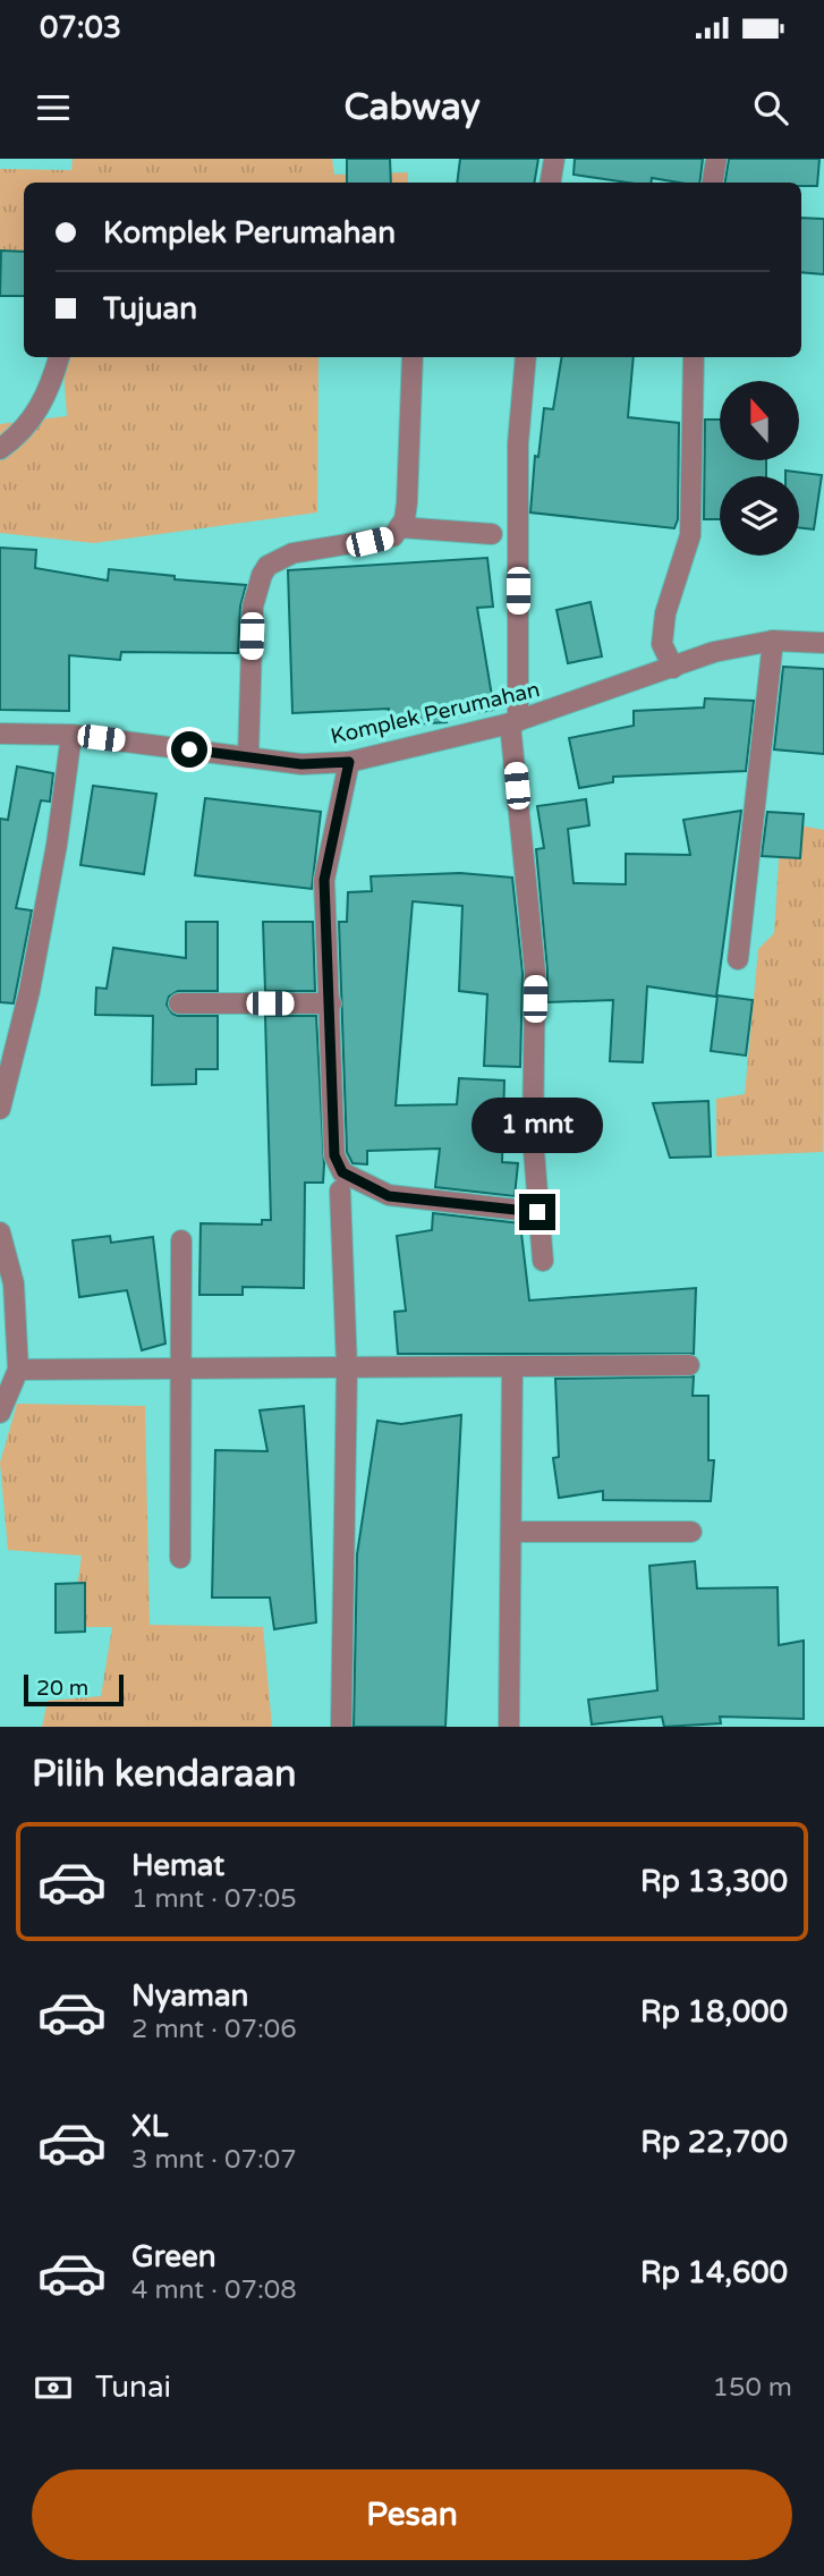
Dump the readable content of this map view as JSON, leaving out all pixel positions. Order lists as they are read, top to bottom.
{
  "streets": {
    "street": ["Komplek Perumahan"]
  },
  "scale_bar": "20 m",
  "north": "top",
  "page": {
    "status": "07:03",
    "header": "Cabway",
    "banner": ["Komplek Perumahan", "Tujuan"],
    "bubble": "1 mnt",
    "scale": "20 m",
    "heading": "Pilih kendaraan",
    "list": [
      {
        "name": "Hemat",
        "note": "1 mnt · 07:05",
        "value": "Rp 13,300"
      },
      {
        "name": "Nyaman",
        "note": "2 mnt · 07:06",
        "value": "Rp 18,000"
      },
      {
        "name": "XL",
        "note": "3 mnt · 07:07",
        "value": "Rp 22,700"
      },
      {
        "name": "Green",
        "note": "4 mnt · 07:08",
        "value": "Rp 14,600"
      }
    ],
    "pay": ["Tunai", "150 m"],
    "buttons": "Pesan"
  }
}
